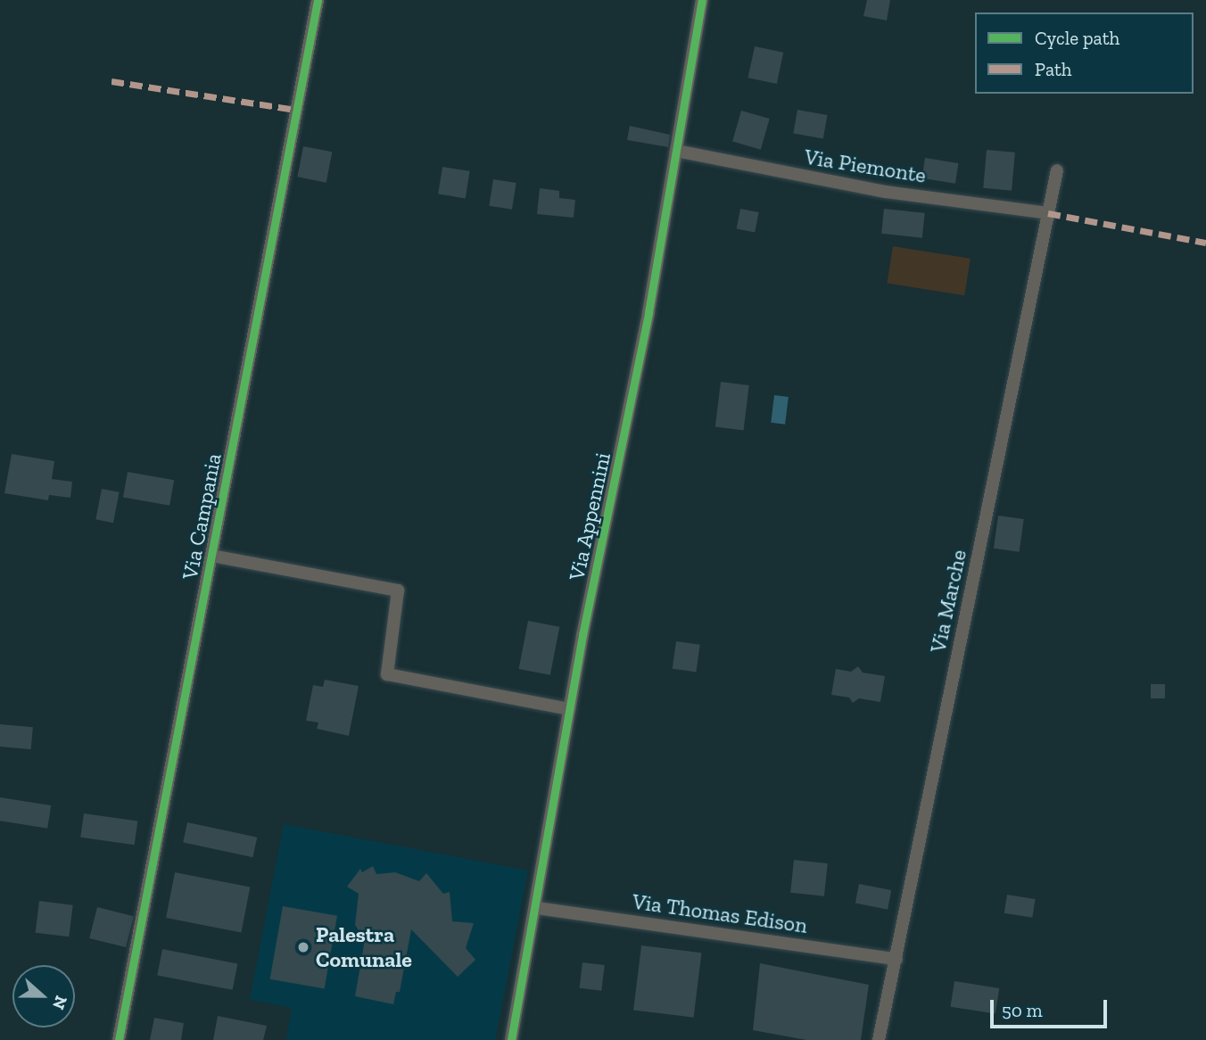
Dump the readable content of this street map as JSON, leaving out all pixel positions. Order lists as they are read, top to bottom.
{
  "streets": {
    "street": [
      "Via Piemonte",
      "Via Campania",
      "Via Appennini",
      "Via Marche",
      "Via Thomas Edison"
    ]
  },
  "crossings": [
    ["Via Piemonte", "Via Appennini"],
    ["Via Piemonte", "Via Marche"],
    ["Via Appennini", "Via Thomas Edison"],
    ["Via Marche", "Via Thomas Edison"]
  ],
  "places": ["Palestra Comunale"],
  "legend": ["Cycle path", "Path"],
  "scale_bar": "50 m",
  "north": "right"
}
